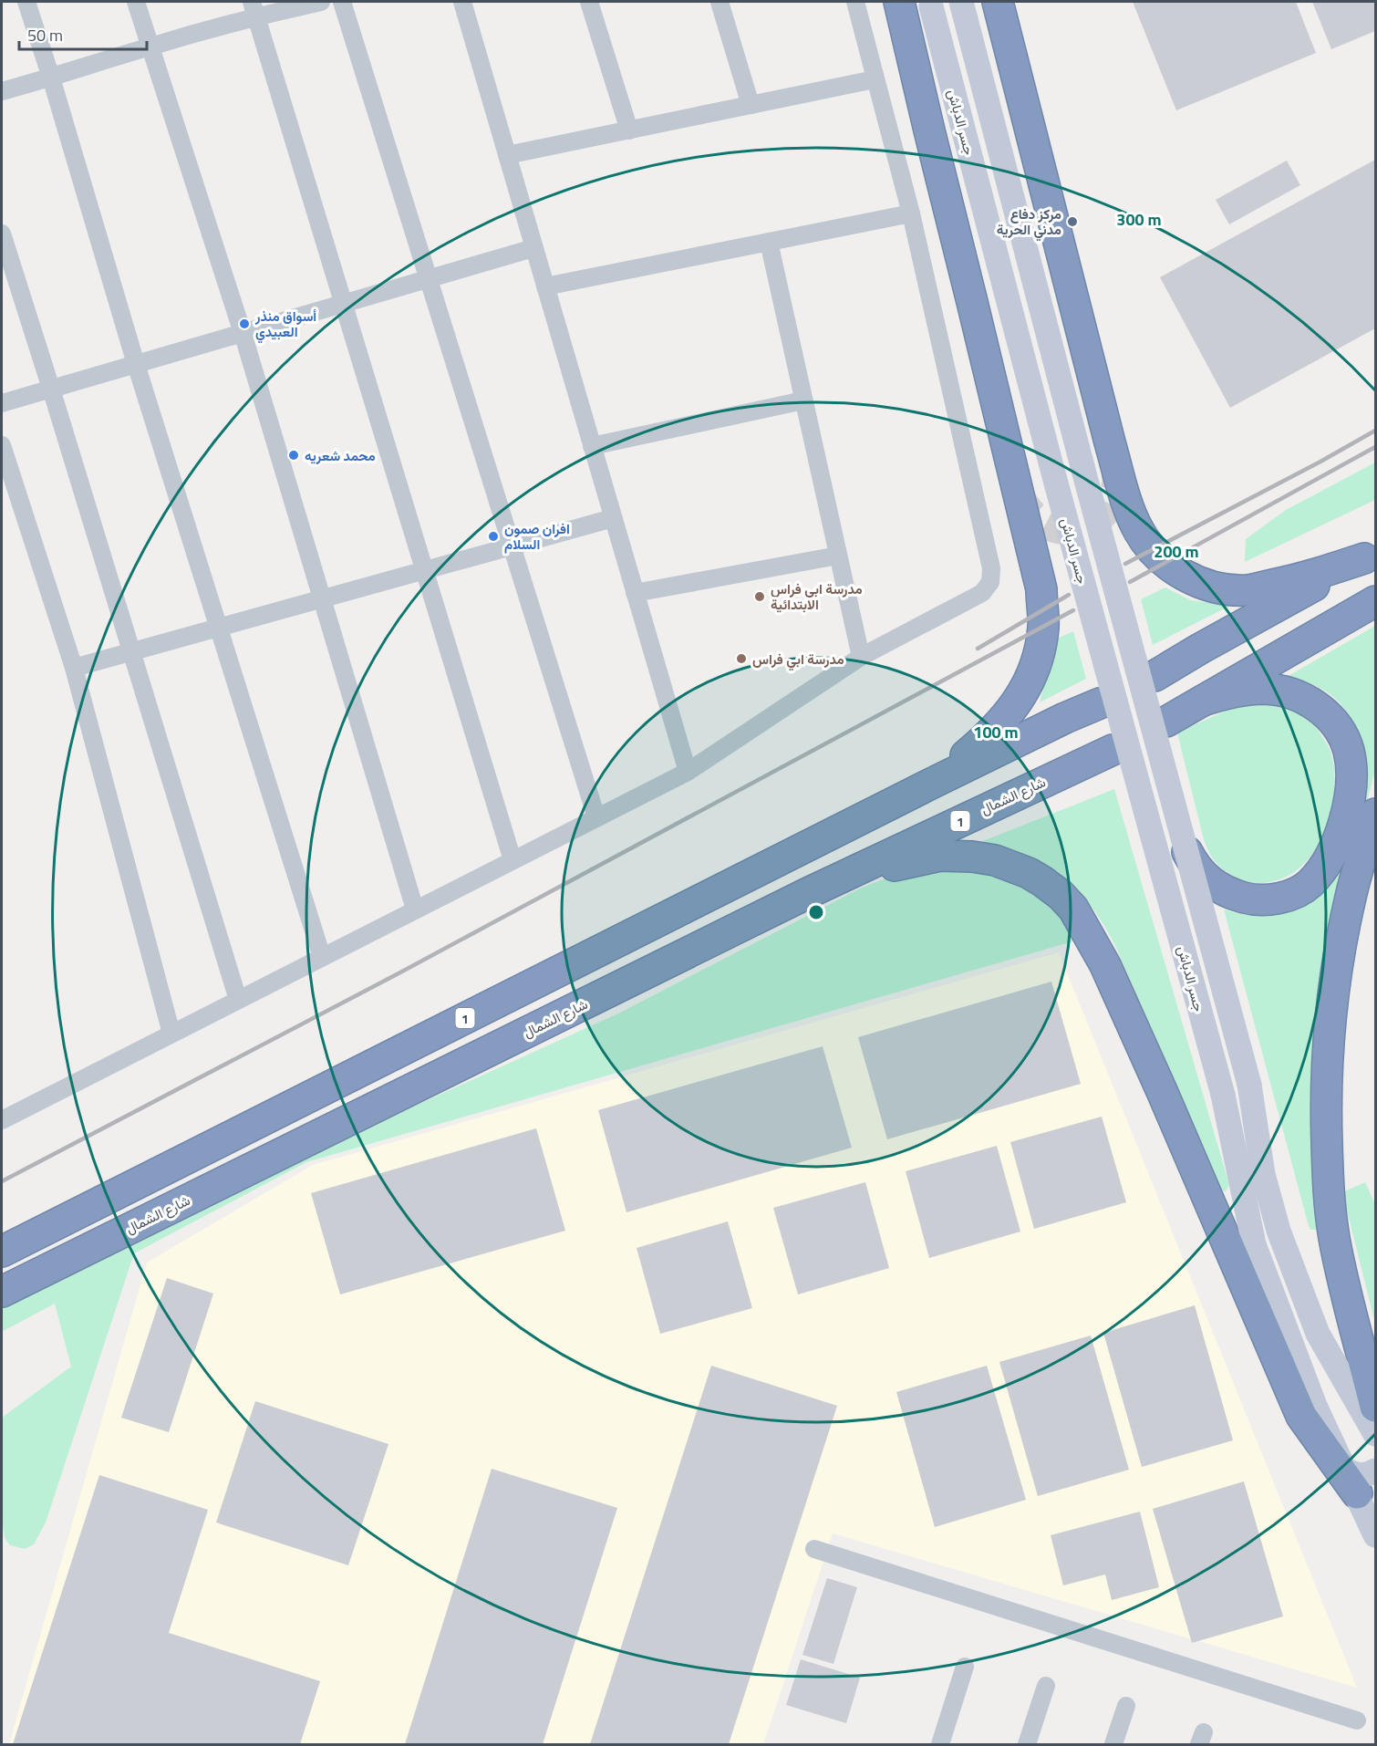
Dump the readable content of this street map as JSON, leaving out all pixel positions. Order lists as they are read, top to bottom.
{
  "streets": {
    "highway": ["شارع الشمال", "1"],
    "main road": ["جسر الدباش"]
  },
  "places": [
    "مركز دفاع مدني الحرية",
    "أسواق منذر العبيدي",
    "محمد شعريه",
    "افران صمون السلام",
    "مدرسة ابي فراس الابتدائية",
    "مدرسة ابي فراس"
  ],
  "scale_bar": "50 m",
  "rings": ["300 m", "200 m", "100 m"]
}
